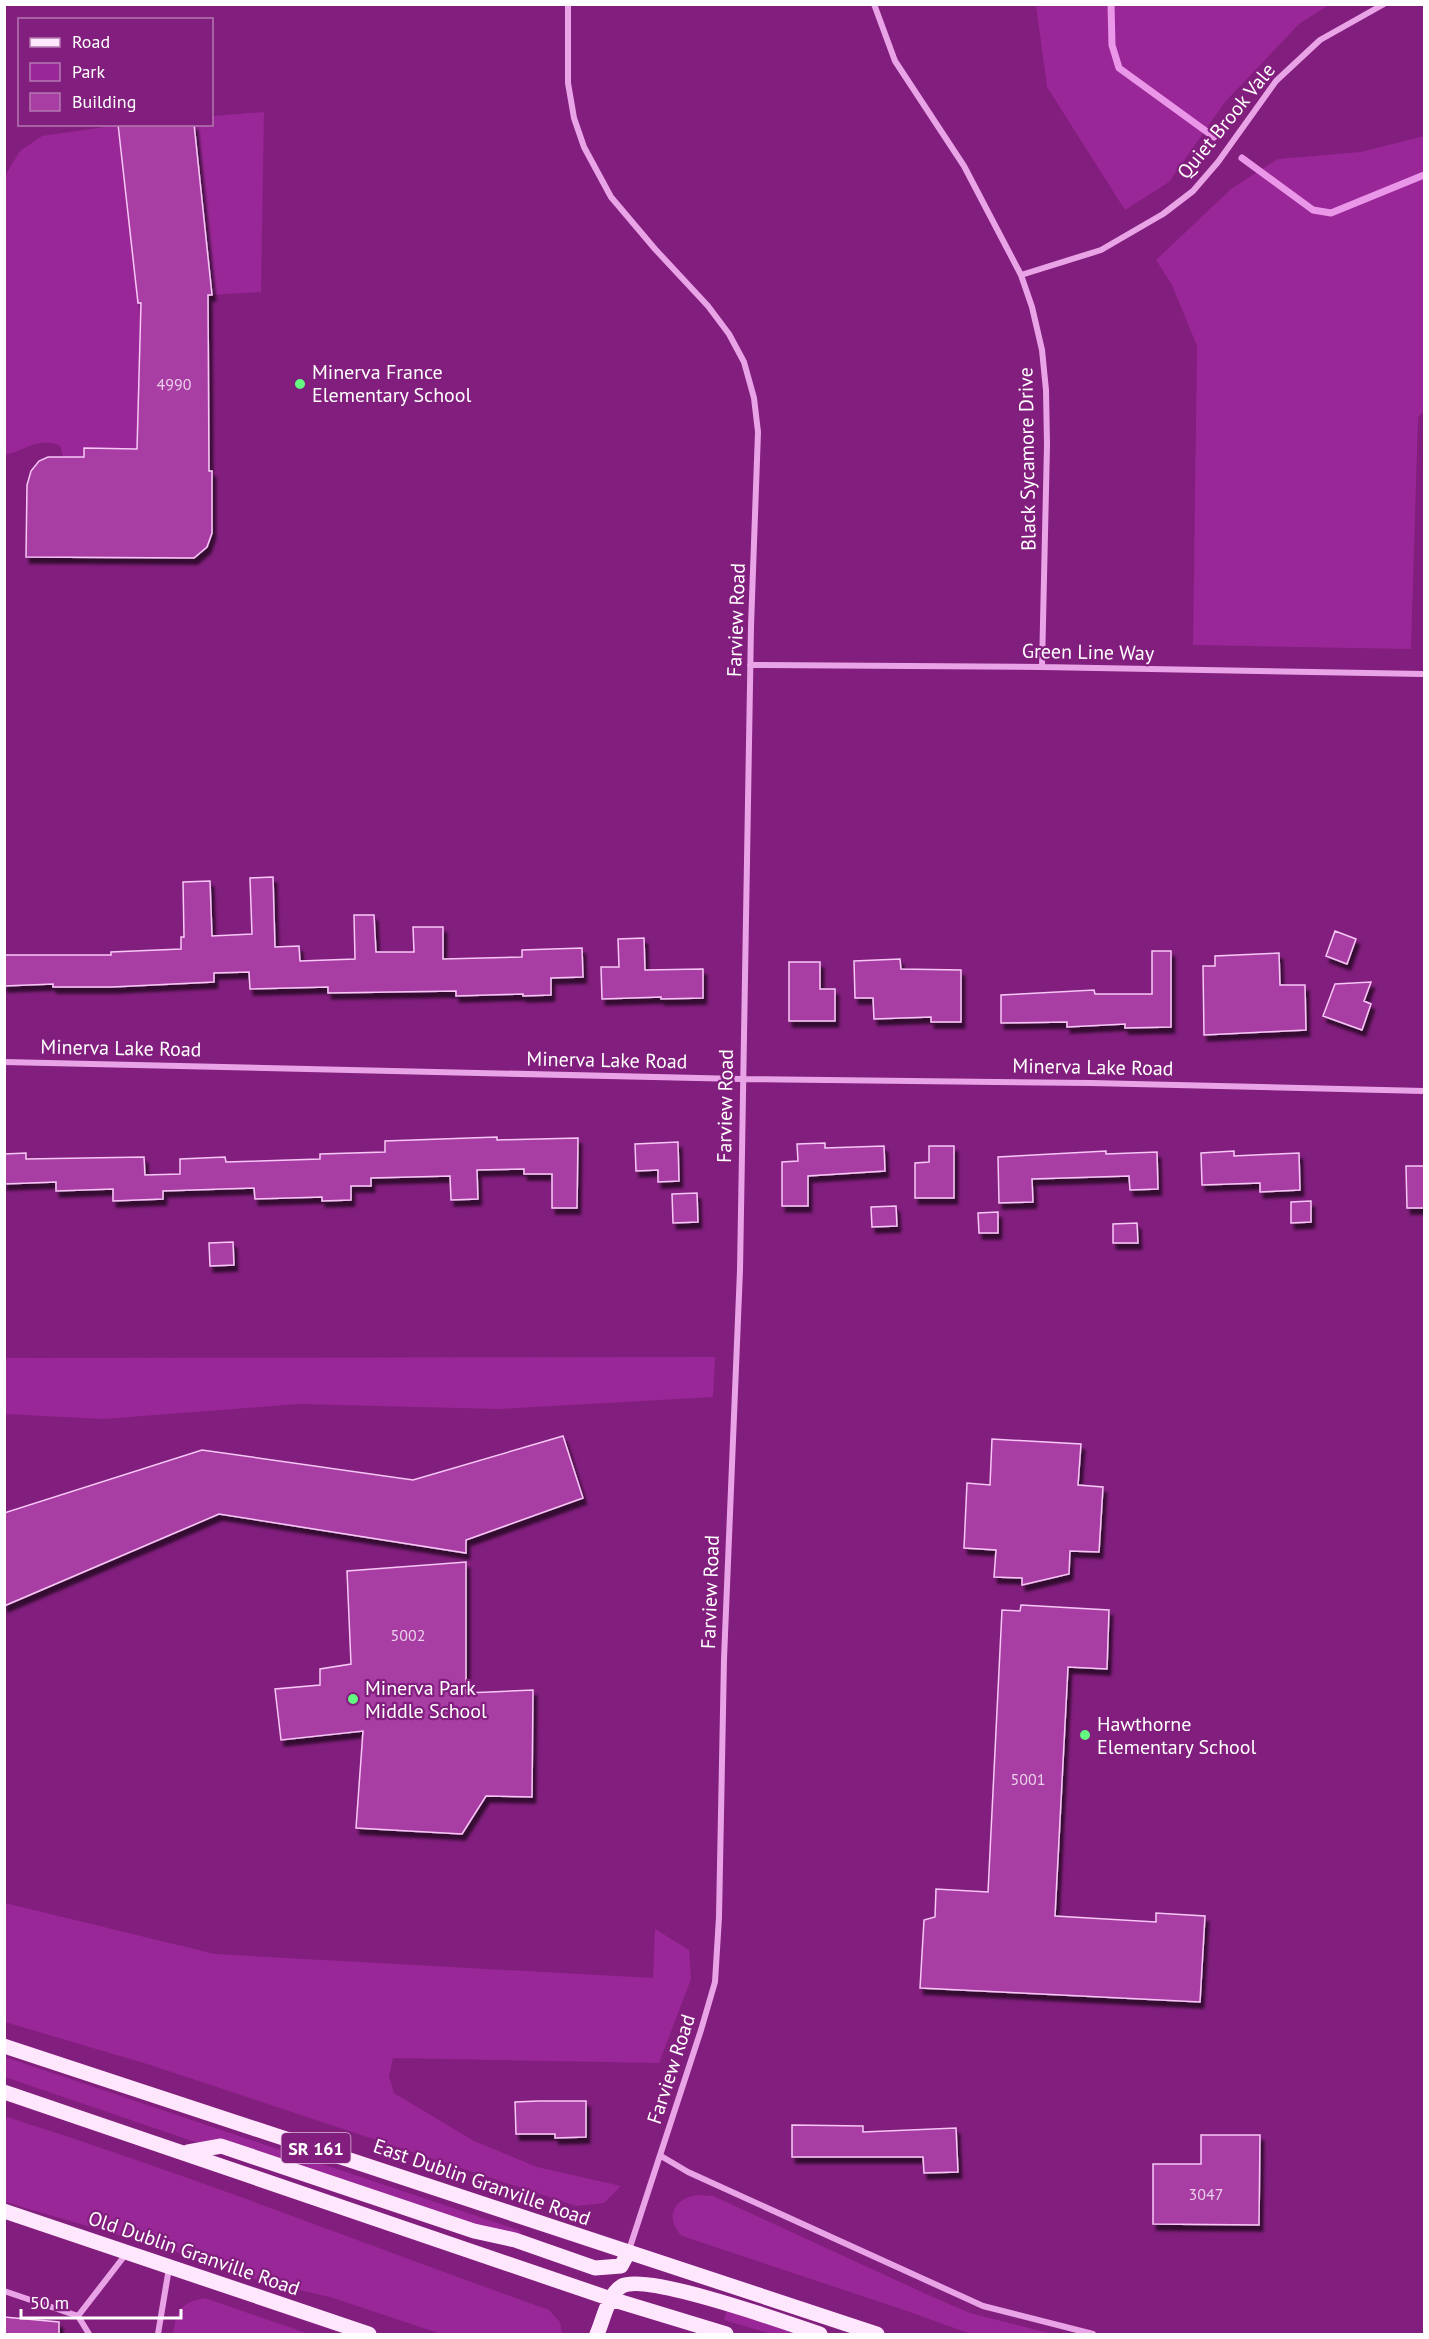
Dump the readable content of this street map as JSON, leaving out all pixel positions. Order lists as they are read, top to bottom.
{
  "streets": {
    "main road": ["SR 161", "East Dublin Granville Road", "Old Dublin Granville Road"],
    "street": [
      "Quiet Brook Vale",
      "Black Sycamore Drive",
      "Farview Road",
      "Green Line Way",
      "Minerva Lake Road"
    ]
  },
  "crossings": [
    ["Quiet Brook Vale", "Black Sycamore Drive"],
    ["Black Sycamore Drive", "Green Line Way"],
    ["Farview Road", "Green Line Way"],
    ["Farview Road", "Minerva Lake Road"],
    ["Farview Road", "East Dublin Granville Road"]
  ],
  "places": ["Minerva France Elementary School", "Minerva Park Middle School", "Hawthorne Elementary School"],
  "house_numbers": [
    "4990",
    "5002",
    "5001",
    "3047"
  ],
  "legend": ["Road", "Park", "Building"],
  "scale_bar": "50 m"
}
